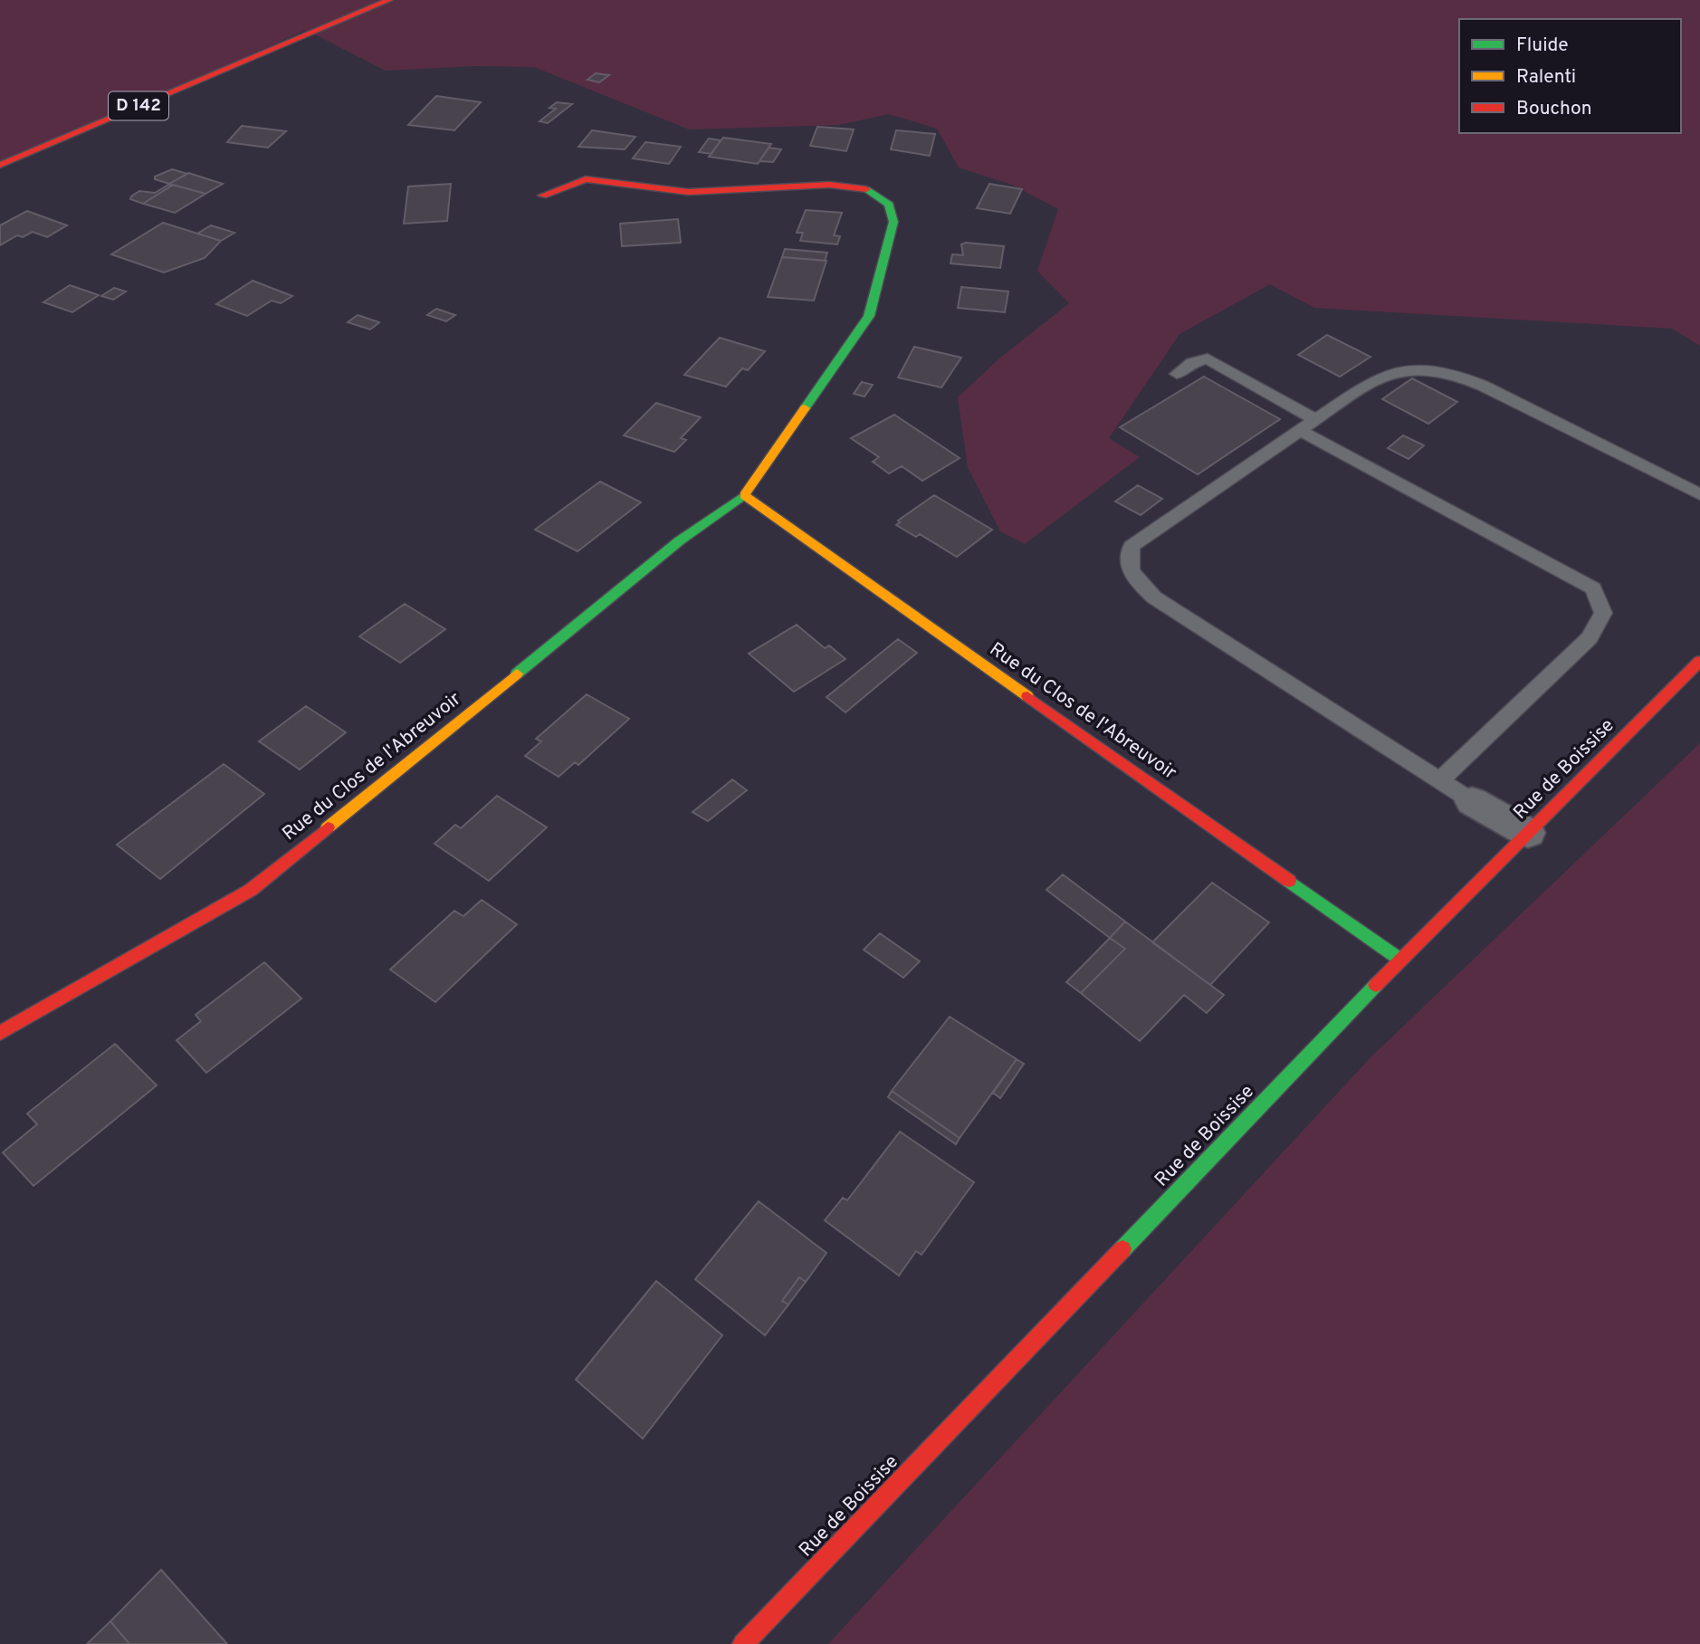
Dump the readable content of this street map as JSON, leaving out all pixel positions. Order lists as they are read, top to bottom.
{
  "streets": {
    "street": ["D 142", "Rue du Clos de l'Abreuvoir", "Rue de Boissise"]
  },
  "crossings": [
    ["Rue du Clos de l'Abreuvoir", "Rue de Boissise"]
  ],
  "legend": ["Fluide", "Ralenti", "Bouchon"]
}
